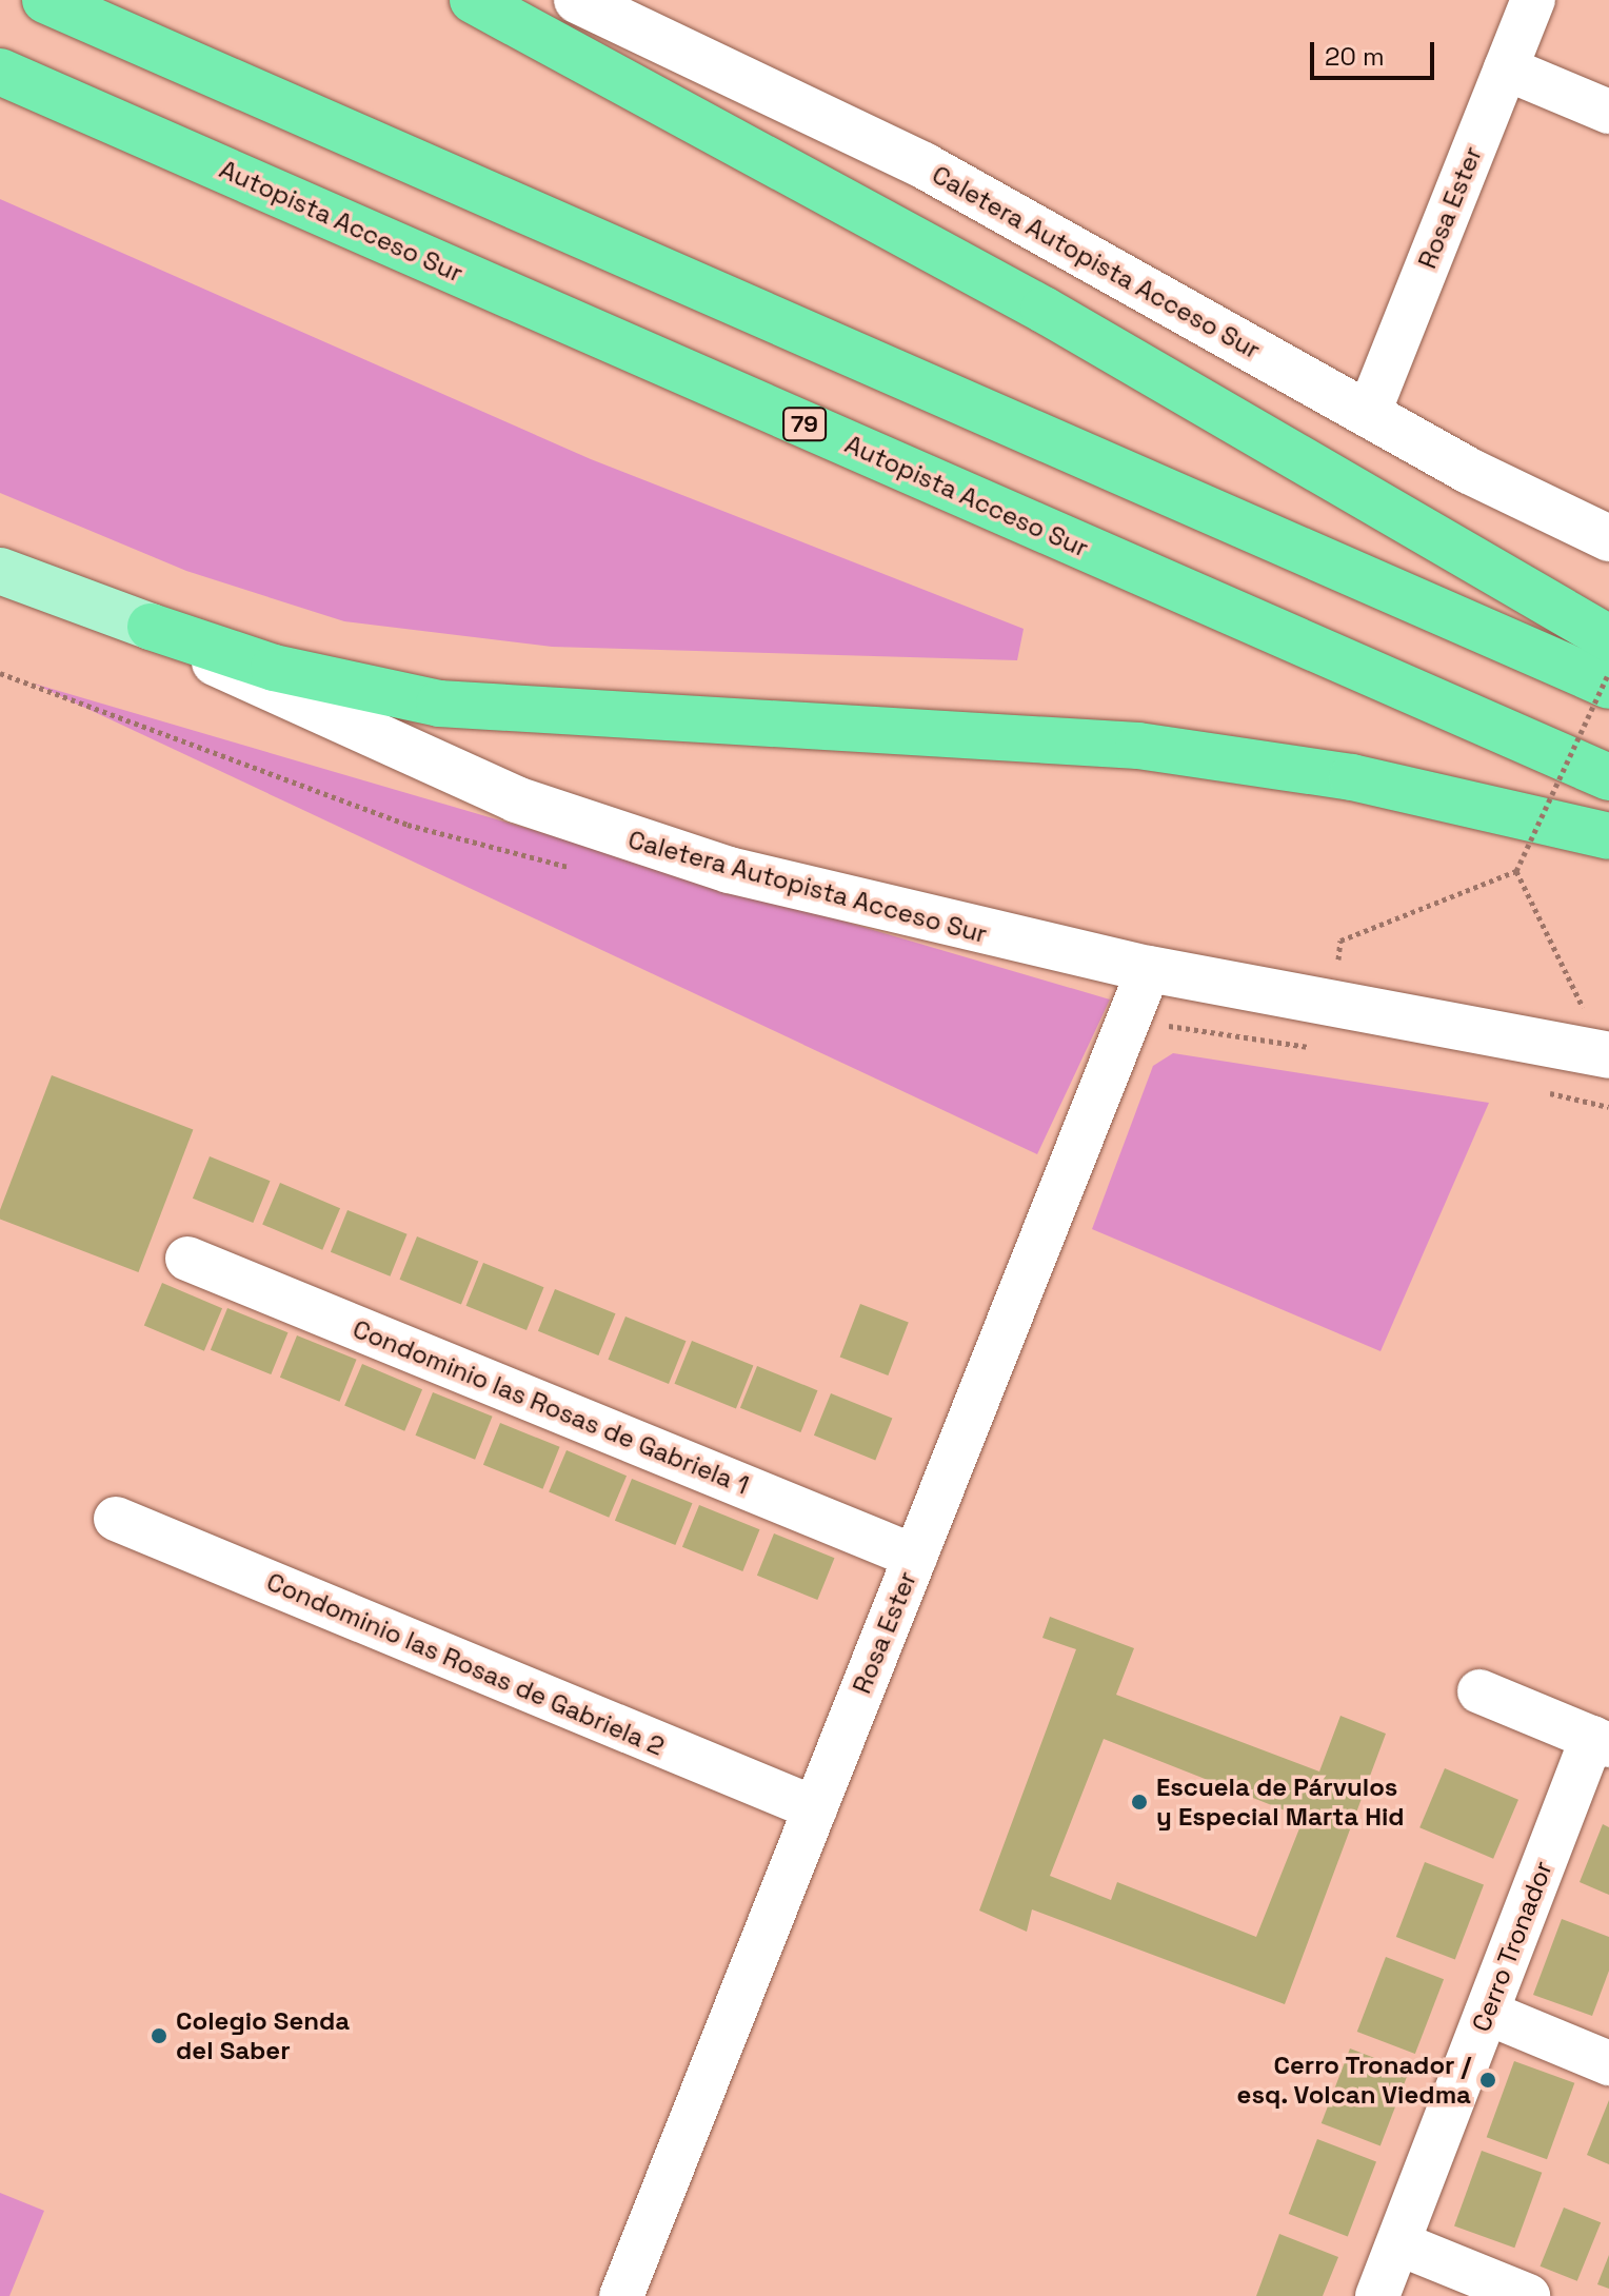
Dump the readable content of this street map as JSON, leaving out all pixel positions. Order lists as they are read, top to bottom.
{
  "streets": {
    "highway": ["Autopista Acceso Sur", "79"],
    "main road": ["Caletera Autopista Acceso Sur"],
    "street": [
      "Rosa Ester",
      "Condominio las Rosas de Gabriela 1",
      "Condominio las Rosas de Gabriela 2",
      "Cerro Tronador"
    ]
  },
  "crossings": [
    ["Rosa Ester", "Caletera Autopista Acceso Sur"],
    ["Rosa Ester", "Condominio las Rosas de Gabriela 1"],
    ["Rosa Ester", "Condominio las Rosas de Gabriela 2"]
  ],
  "places": ["Escuela de Párvulos y Especial Marta Hid", "Colegio Senda del Saber", "Cerro Tronador / esq. Volcan Viedma"],
  "scale_bar": "20 m"
}
